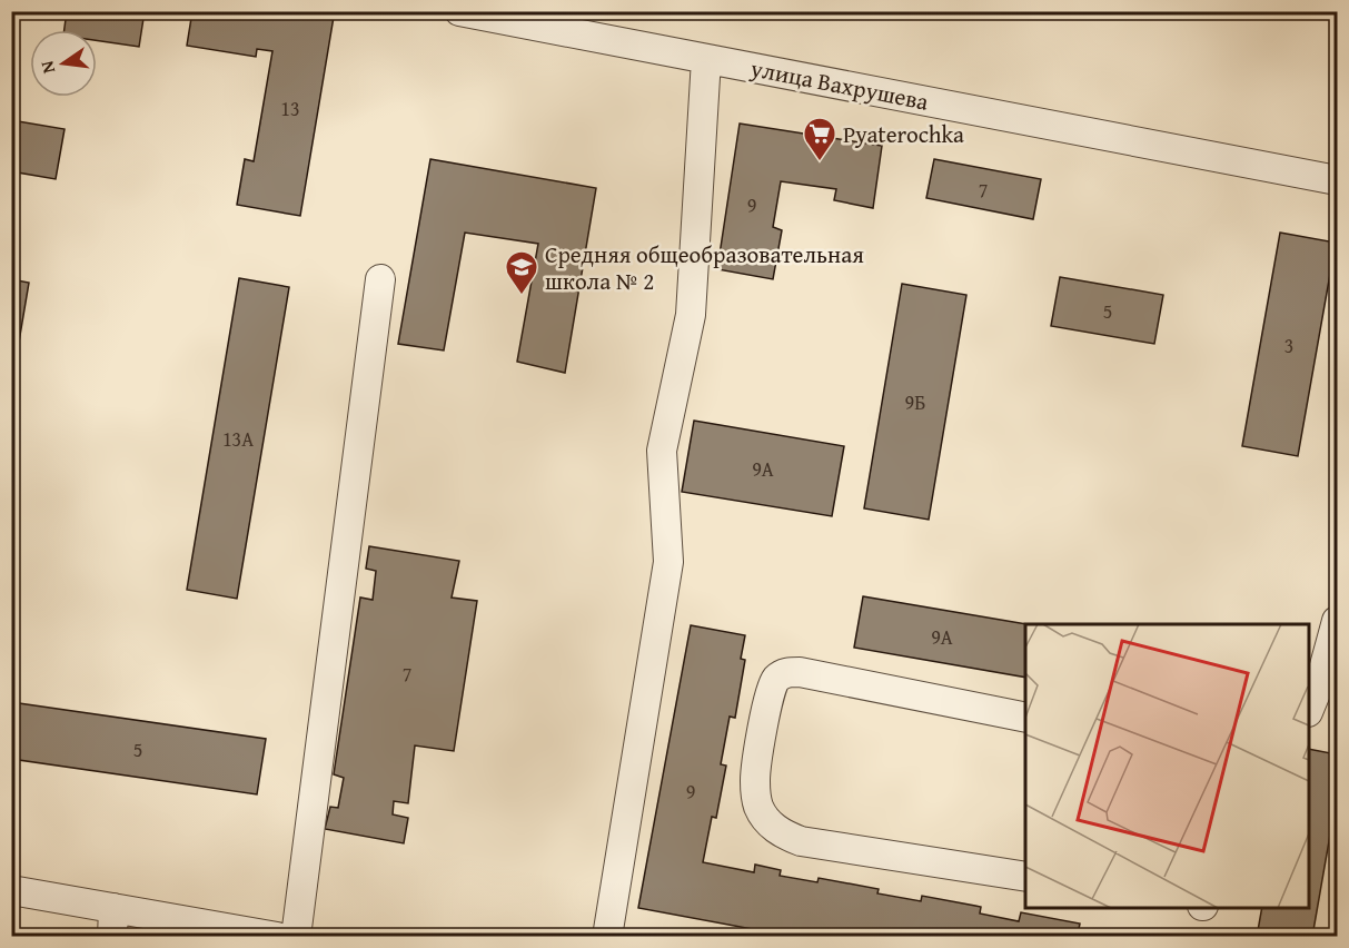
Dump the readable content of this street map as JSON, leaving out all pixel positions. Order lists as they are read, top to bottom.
{
  "streets": {
    "street": ["улица Вахрушева"]
  },
  "places": {
    "supermarket": ["Pyaterochka"],
    "school or university": ["Средняя общеобразовательная школа № 2"]
  },
  "house_numbers": [
    "13",
    "7",
    "9",
    "5",
    "3",
    "9Б",
    "13А",
    "9А",
    "9А",
    "7",
    "5",
    "9"
  ],
  "north": "left"
}
